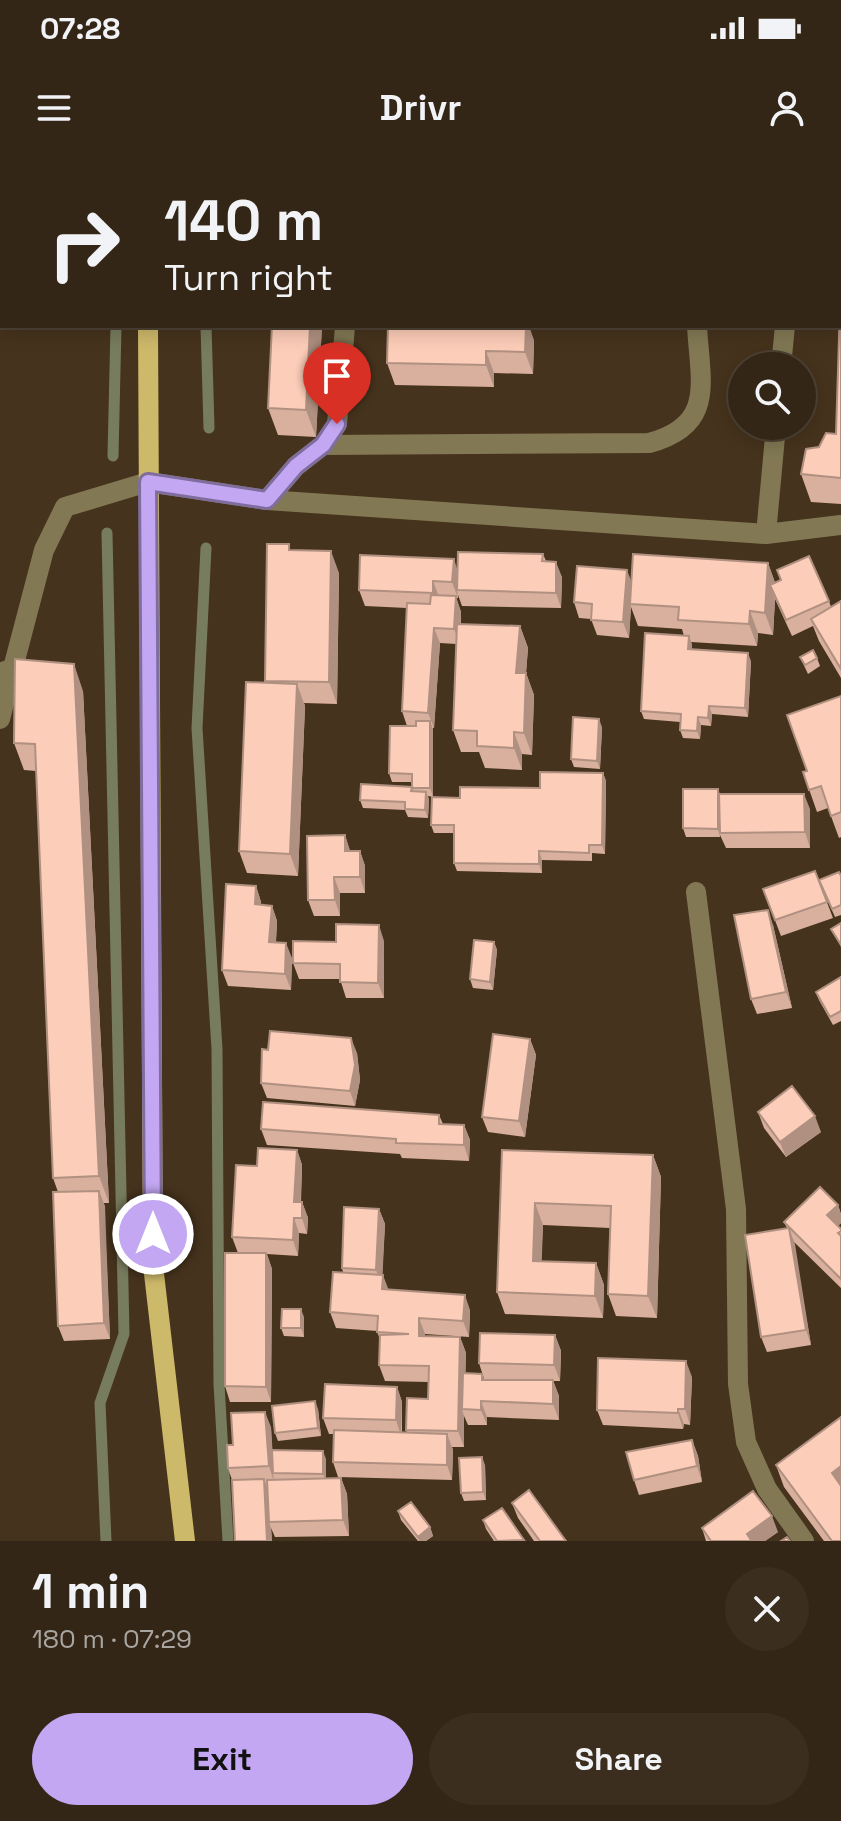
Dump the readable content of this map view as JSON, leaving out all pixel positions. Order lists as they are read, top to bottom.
{
  "page": {
    "status": "07:28",
    "header": "Drivr",
    "turn": ["140 m", "Turn right"],
    "heading": ["1 min", "180 m · 07:29"],
    "buttons": ["Exit", "Share"]
  }
}
